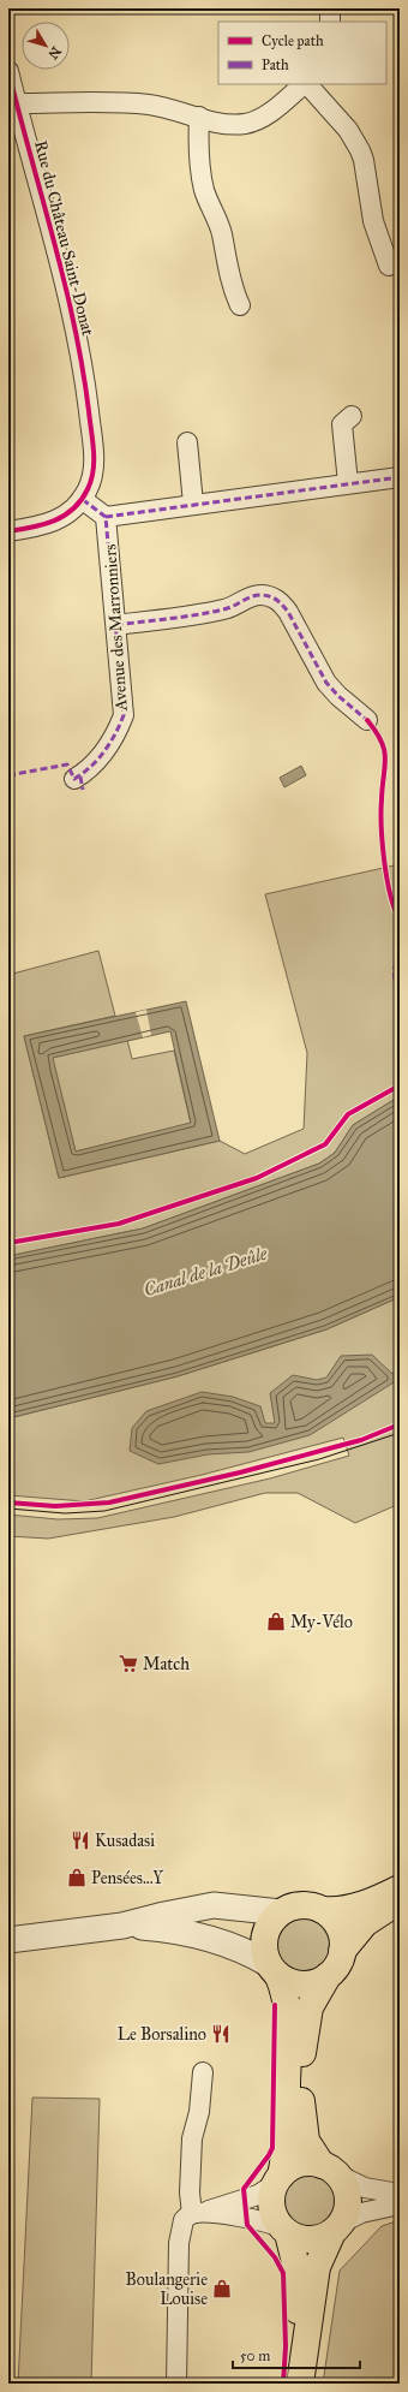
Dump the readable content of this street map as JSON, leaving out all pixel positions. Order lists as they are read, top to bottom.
{
  "streets": {
    "street": ["Rue du Château Saint-Donat", "Avenue des Marronniers"]
  },
  "water": ["Canal de la Deûle"],
  "places": {
    "shop": ["My-Vélo", "Pensées...Y", "Boulangerie Louise"],
    "supermarket": ["Match"],
    "restaurant": ["Kusadasi", "Le Borsalino"]
  },
  "legend": ["Cycle path", "Path"],
  "scale_bar": "50 m",
  "north": "bottom right"
}
